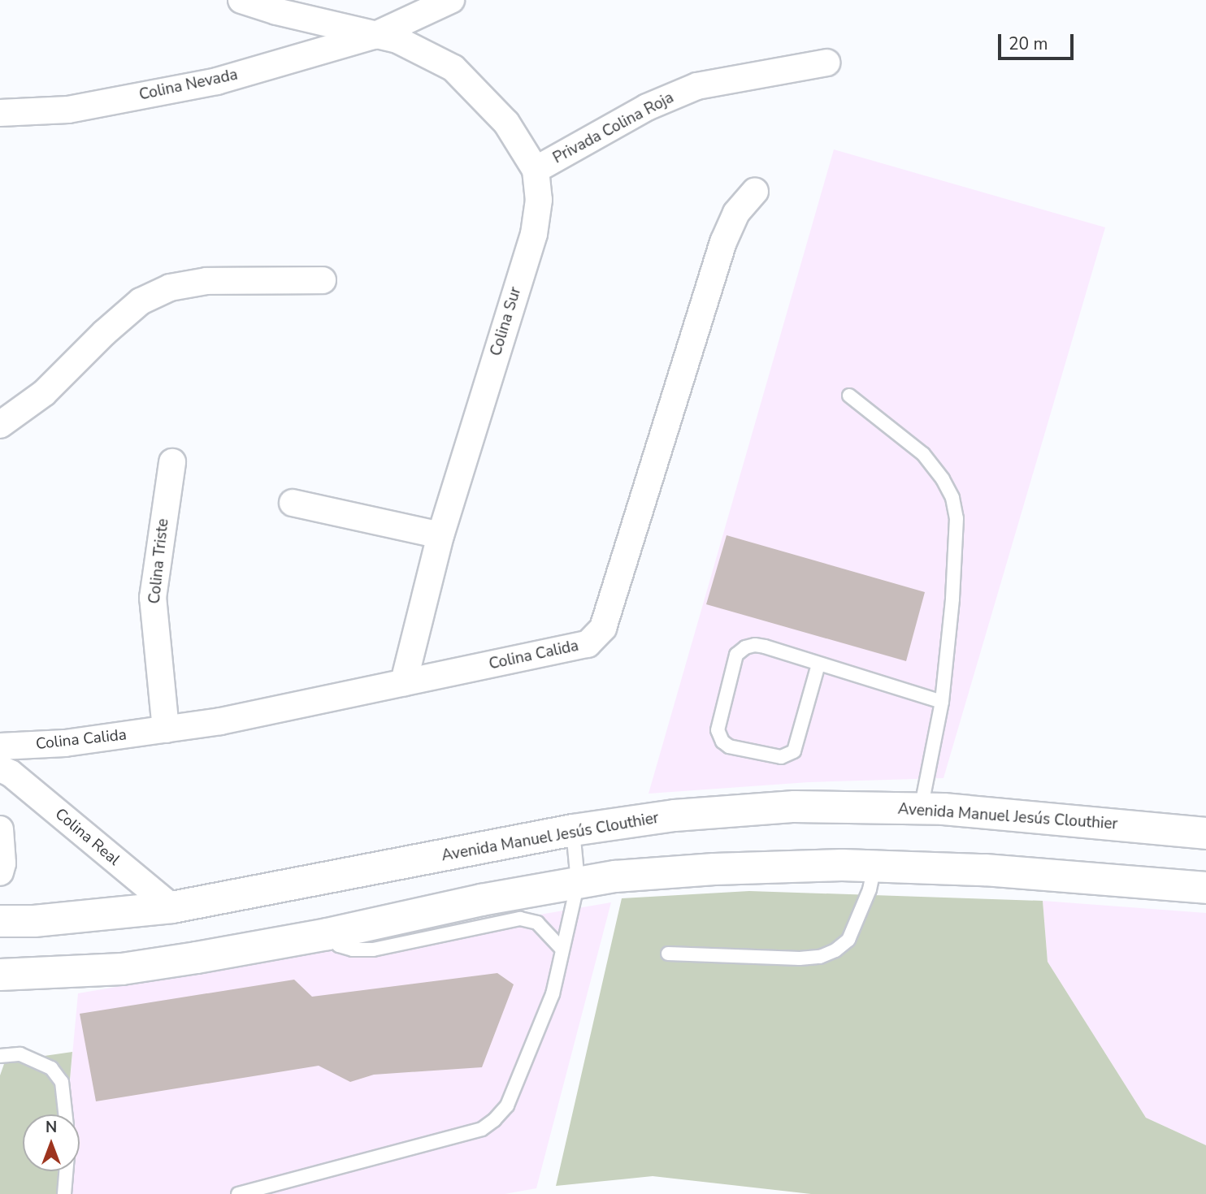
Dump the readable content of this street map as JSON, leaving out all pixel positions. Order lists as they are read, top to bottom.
{
  "streets": {
    "street": [
      "Colina Nevada",
      "Privada Colina Roja",
      "Colina Sur",
      "Colina Triste",
      "Colina Calida",
      "Avenida Manuel Jesús Clouthier",
      "Colina Real"
    ]
  },
  "crossings": [
    ["Colina Nevada", "Colina Sur"],
    ["Privada Colina Roja", "Colina Sur"],
    ["Colina Sur", "Colina Calida"],
    ["Colina Triste", "Colina Calida"],
    ["Avenida Manuel Jesús Clouthier", "Colina Real"]
  ],
  "scale_bar": "20 m",
  "north": "top"
}
